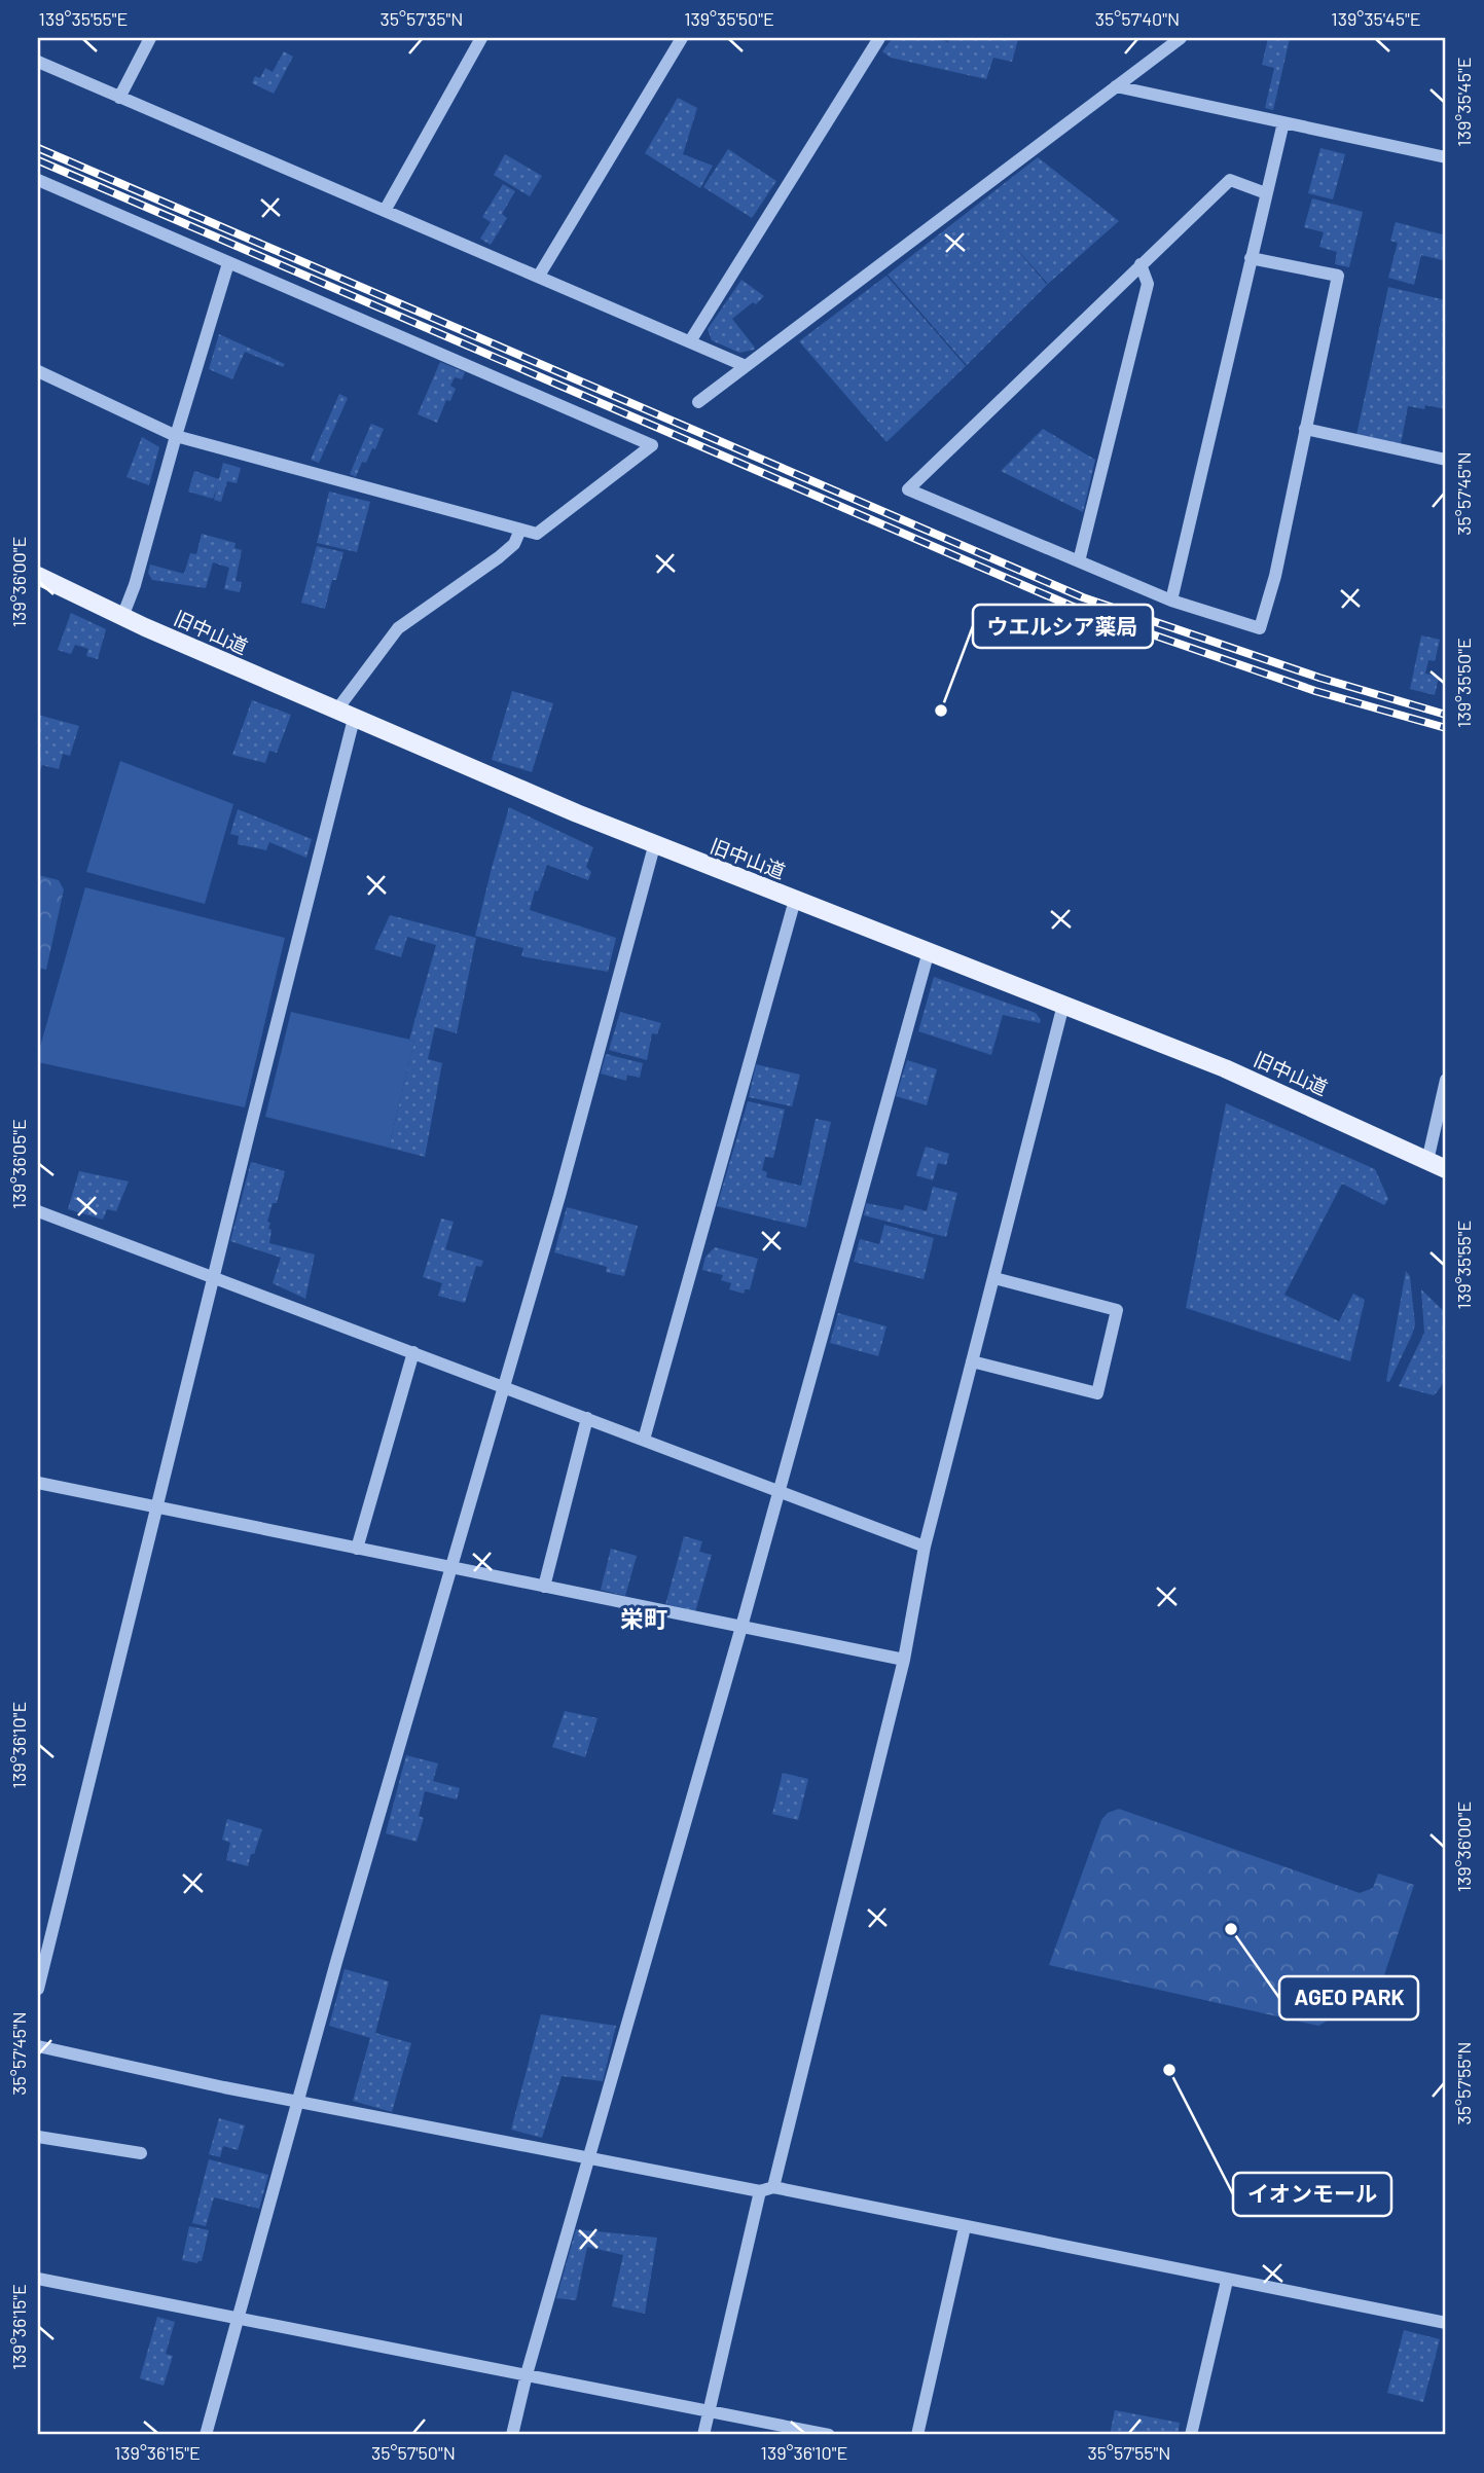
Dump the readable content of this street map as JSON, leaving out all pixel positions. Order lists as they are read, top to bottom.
{
  "streets": {
    "main road": ["旧中山道"]
  },
  "districts": ["栄町"],
  "places": ["ウエルシア薬局", "AGEO PARK", "イオンモール"],
  "coordinates": [
    "139°35'55\"E",
    "35°57'35\"N",
    "139°35'50\"E",
    "35°57'40\"N",
    "139°35'45\"E",
    "35°57'45\"N",
    "139°36'00\"E",
    "139°36'05\"E",
    "139°36'10\"E",
    "35°57'55\"N",
    "139°36'15\"E",
    "35°57'50\"N"
  ]
}
